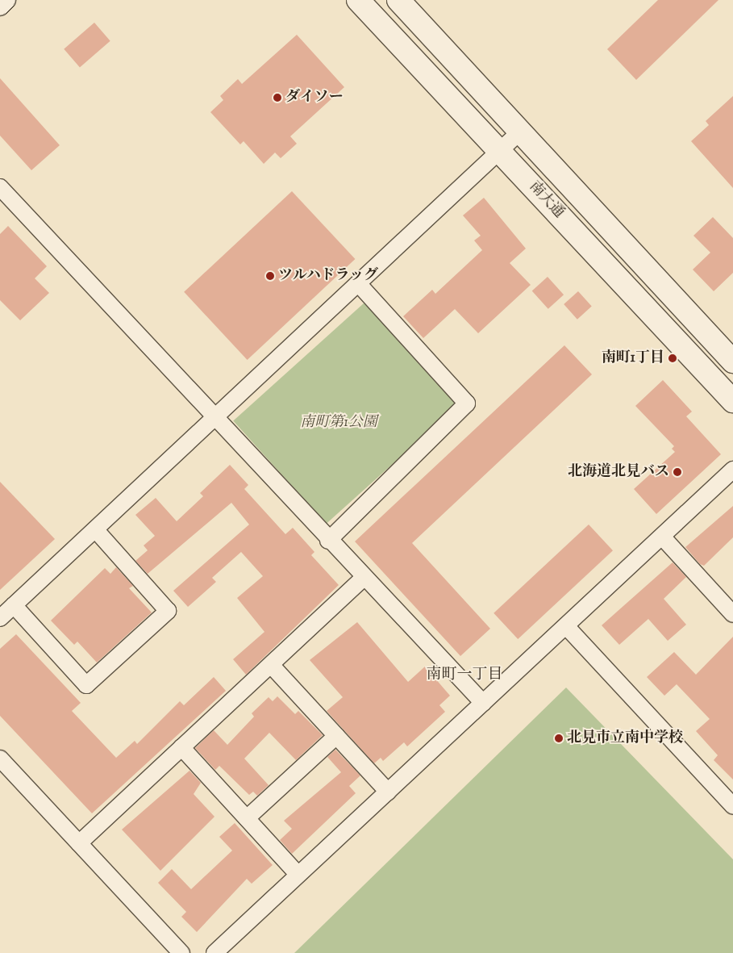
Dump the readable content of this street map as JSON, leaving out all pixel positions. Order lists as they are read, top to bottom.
{
  "streets": {
    "street": ["南大通"]
  },
  "districts": ["南町一丁目"],
  "parks": ["南町第1公園"],
  "places": [
    "ダイソー",
    "ツルハドラッグ",
    "南町1丁目",
    "北海道北見バス",
    "北見市立南中学校"
  ]
}
